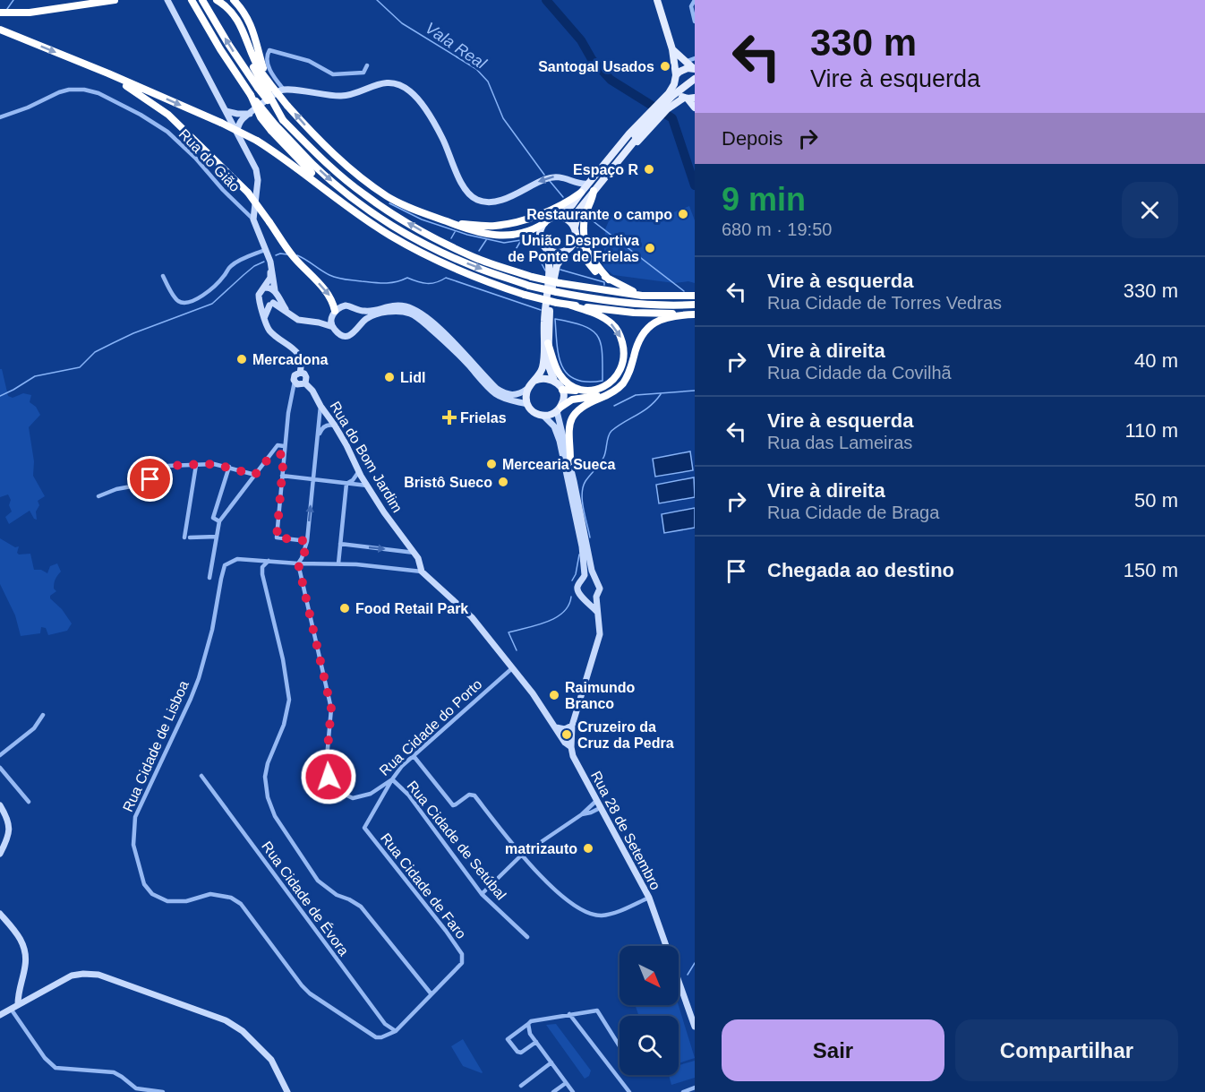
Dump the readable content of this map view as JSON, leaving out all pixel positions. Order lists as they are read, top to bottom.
{
  "streets": {
    "street": [
      "Rua do Gião",
      "Rua do Bom Jardim",
      "Rua Cidade do Porto",
      "Rua Cidade de Lisboa",
      "Rua 28 de Setembro",
      "Rua Cidade de Setúbal",
      "Rua Cidade de Faro",
      "Rua Cidade de Évora"
    ]
  },
  "crossings": [
    ["Rua do Bom Jardim", "Rua Cidade de Lisboa"],
    ["Rua Cidade do Porto", "Rua Cidade de Lisboa"],
    ["Rua Cidade do Porto", "Rua Cidade de Setúbal"],
    ["Rua Cidade do Porto", "Rua Cidade de Faro"],
    ["Rua Cidade de Lisboa", "Rua Cidade de Faro"],
    ["Rua Cidade de Setúbal", "Rua Cidade de Faro"],
    ["Rua Cidade de Faro", "Rua Cidade de Évora"]
  ],
  "water": ["Vala Real"],
  "places": {
    "other": [
      "Santogal Usados",
      "Espaço R",
      "Restaurante o campo",
      "União Desportiva de Ponte de Frielas",
      "Mercadona",
      "Lidl",
      "Mercearia Sueca",
      "Bristô Sueco",
      "Food Retail Park",
      "Raimundo Branco",
      "Cruzeiro da Cruz da Pedra",
      "matrizauto"
    ],
    "health": ["Frielas"]
  },
  "north": "bottom right",
  "page": {
    "turn": ["330 m", "Vire à esquerda"],
    "then": "Depois",
    "heading": ["9 min", "680 m · 19:50"],
    "list": [
      {
        "name": "Vire à esquerda",
        "note": "Rua Cidade de Torres Vedras",
        "value": "330 m"
      },
      {
        "name": "Vire à direita",
        "note": "Rua Cidade da Covilhã",
        "value": "40 m"
      },
      {
        "name": "Vire à esquerda",
        "note": "Rua das Lameiras",
        "value": "110 m"
      },
      {
        "name": "Vire à direita",
        "note": "Rua Cidade de Braga",
        "value": "50 m"
      },
      {
        "name": "Chegada ao destino",
        "value": "150 m"
      }
    ],
    "buttons": ["Sair", "Compartilhar"]
  }
}
